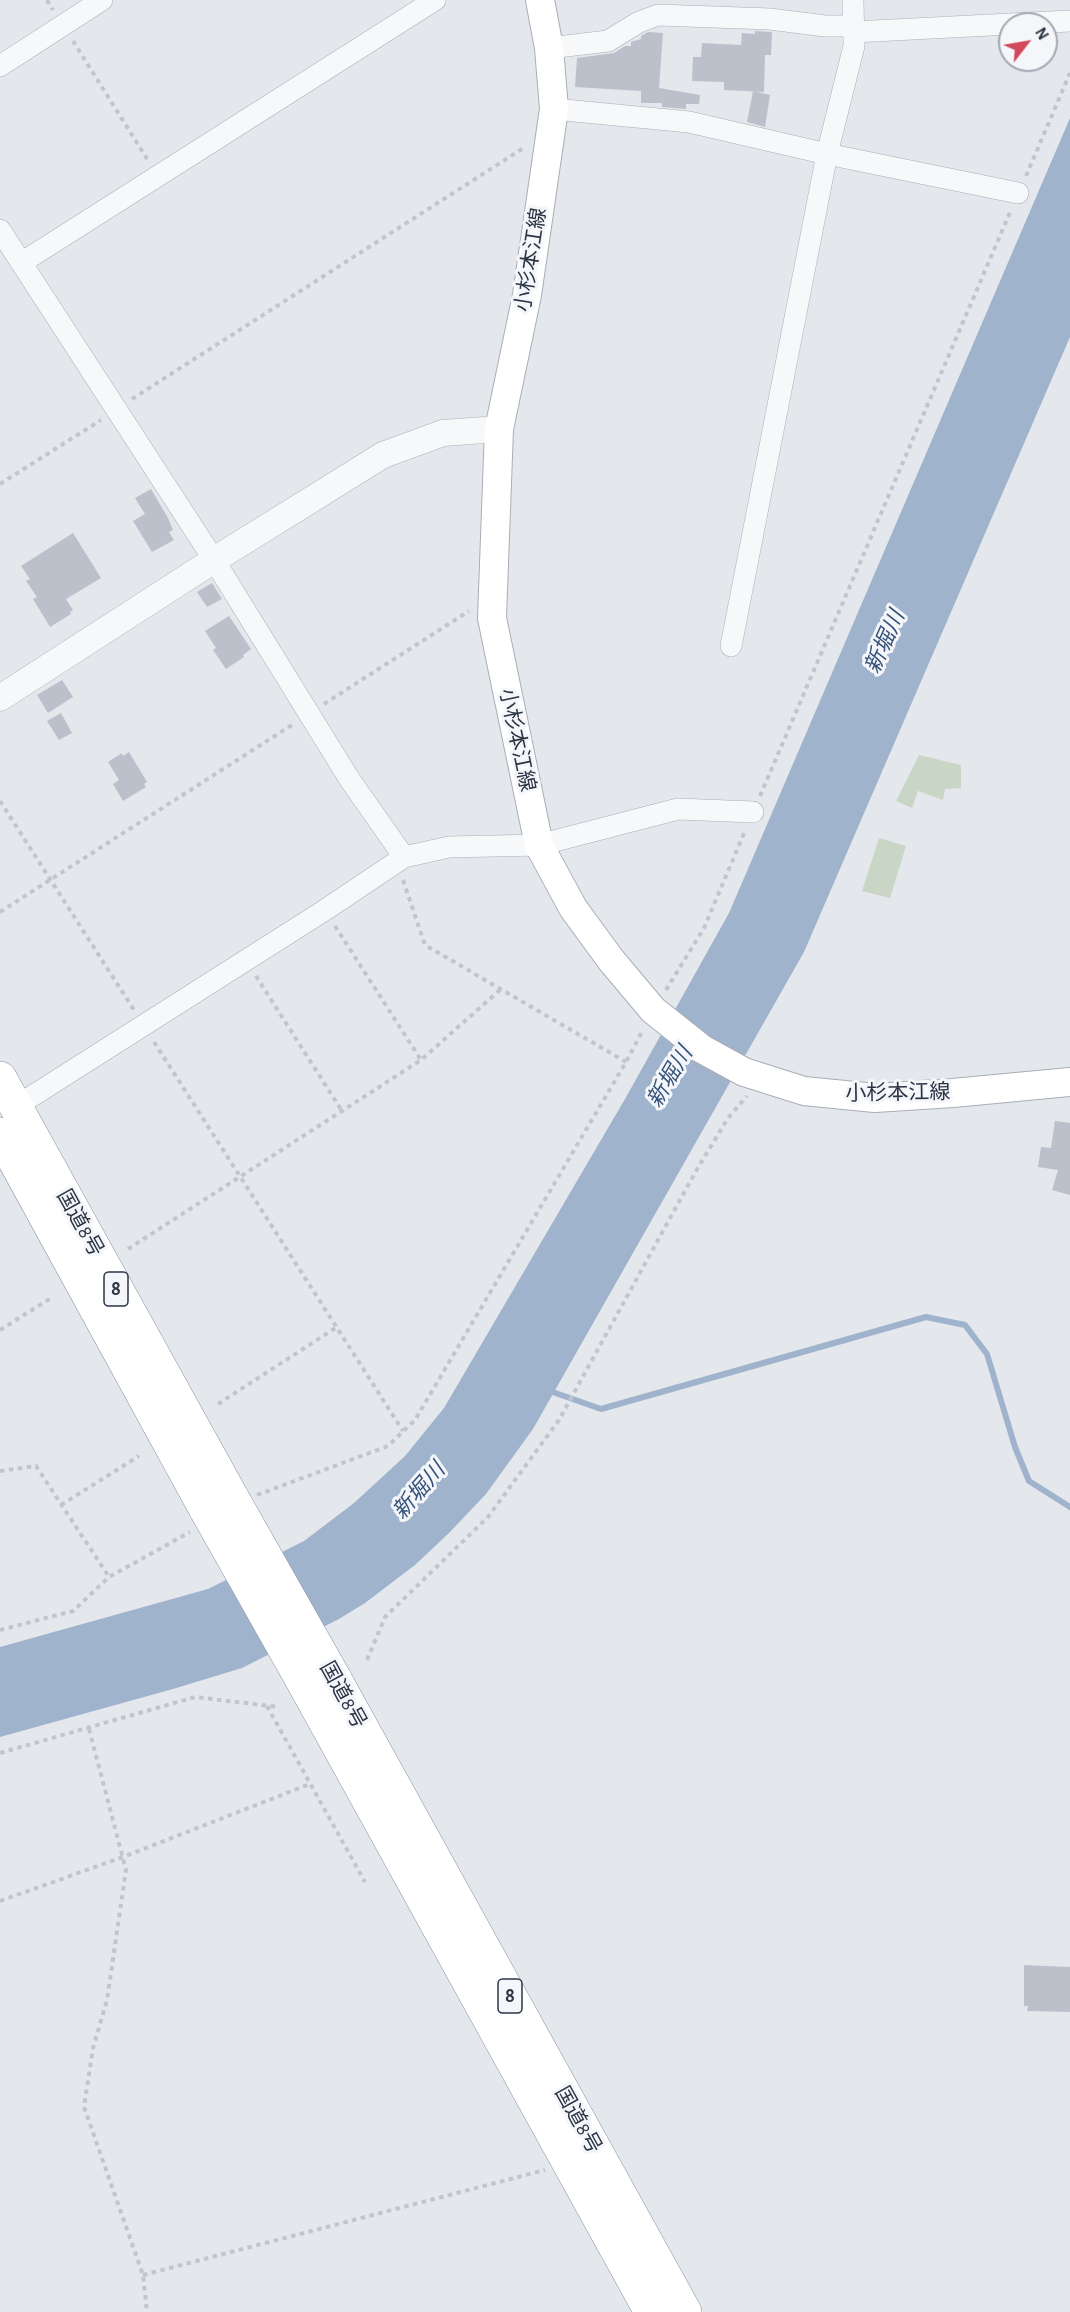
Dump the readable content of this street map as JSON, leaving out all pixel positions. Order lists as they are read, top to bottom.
{
  "streets": {
    "highway": ["国道8号", "8"],
    "main road": ["小杉本江線"]
  },
  "water": ["新堀川"],
  "north": "top right"
}
